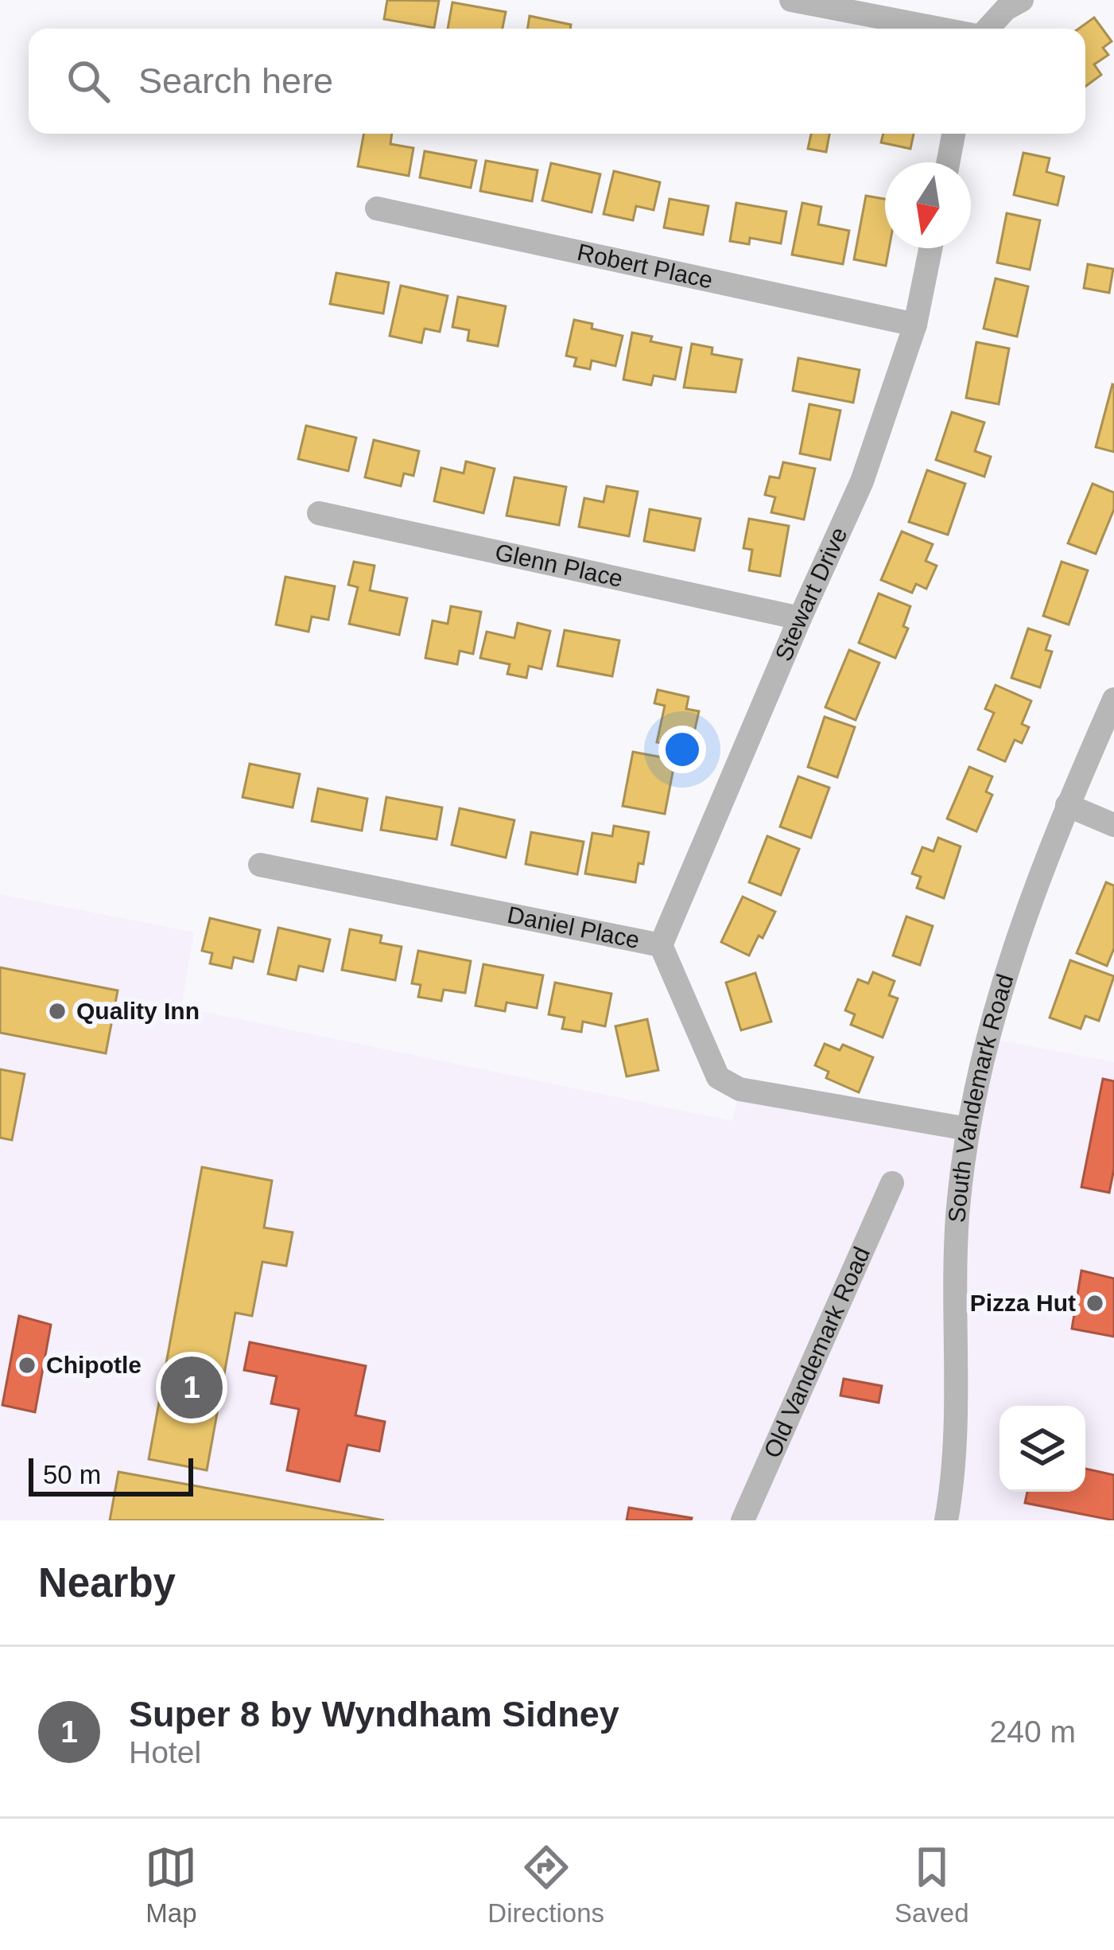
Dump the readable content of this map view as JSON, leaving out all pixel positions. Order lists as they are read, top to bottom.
{
  "streets": {
    "street": [
      "Robert Place",
      "Glenn Place",
      "Stewart Drive",
      "Daniel Place",
      "South Vandemark Road",
      "Old Vandemark Road"
    ]
  },
  "crossings": [
    ["Robert Place", "Stewart Drive"],
    ["Glenn Place", "Stewart Drive"],
    ["Stewart Drive", "Daniel Place"],
    ["Daniel Place", "South Vandemark Road"]
  ],
  "places": ["Quality Inn", "Pizza Hut", "Chipotle"],
  "scale_bar": "50 m",
  "north": "bottom",
  "page": {
    "search": "Search here",
    "pins": "1",
    "scale": "50 m",
    "heading": "Nearby",
    "list": [
      {
        "mark": "1",
        "name": "Super 8 by Wyndham Sidney",
        "note": "Hotel",
        "value": "240 m"
      }
    ],
    "nav": ["Map", "Directions", "Saved"]
  }
}
